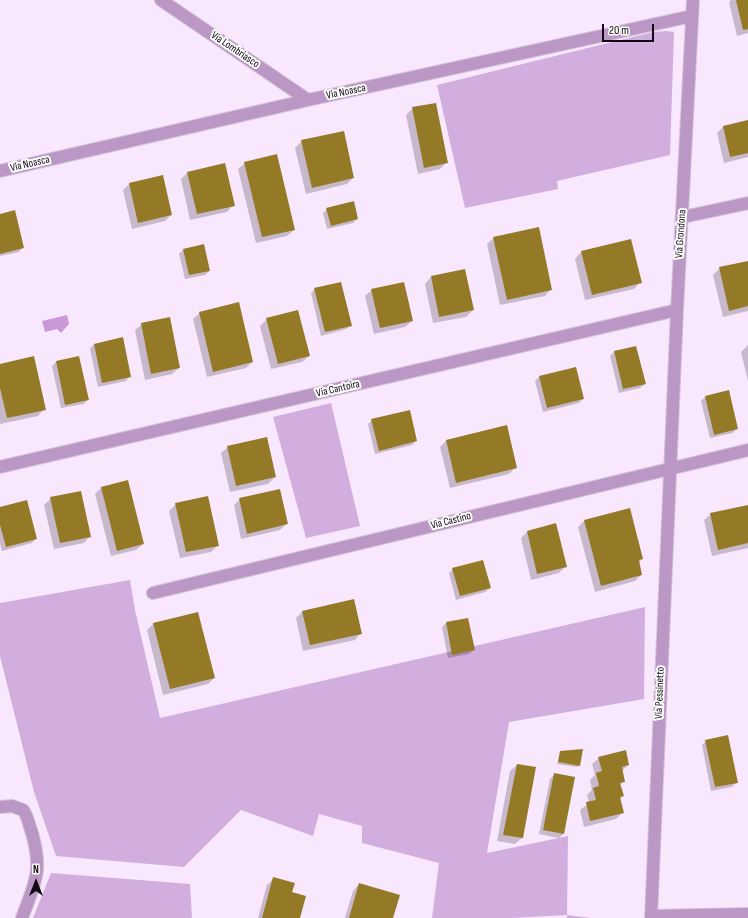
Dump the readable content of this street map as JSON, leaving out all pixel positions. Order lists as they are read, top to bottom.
{
  "streets": {
    "street": [
      "Via Lombriasco",
      "Via Noasca",
      "Via Grondona",
      "Via Cantoira",
      "Via Castino",
      "Via Pessinetto"
    ]
  },
  "crossings": [
    ["Via Lombriasco", "Via Noasca"],
    ["Via Noasca", "Via Grondona"],
    ["Via Grondona", "Via Cantoira"],
    ["Via Grondona", "Via Castino"],
    ["Via Grondona", "Via Pessinetto"],
    ["Via Castino", "Via Pessinetto"]
  ],
  "scale_bar": "20 m",
  "north": "top"
}
